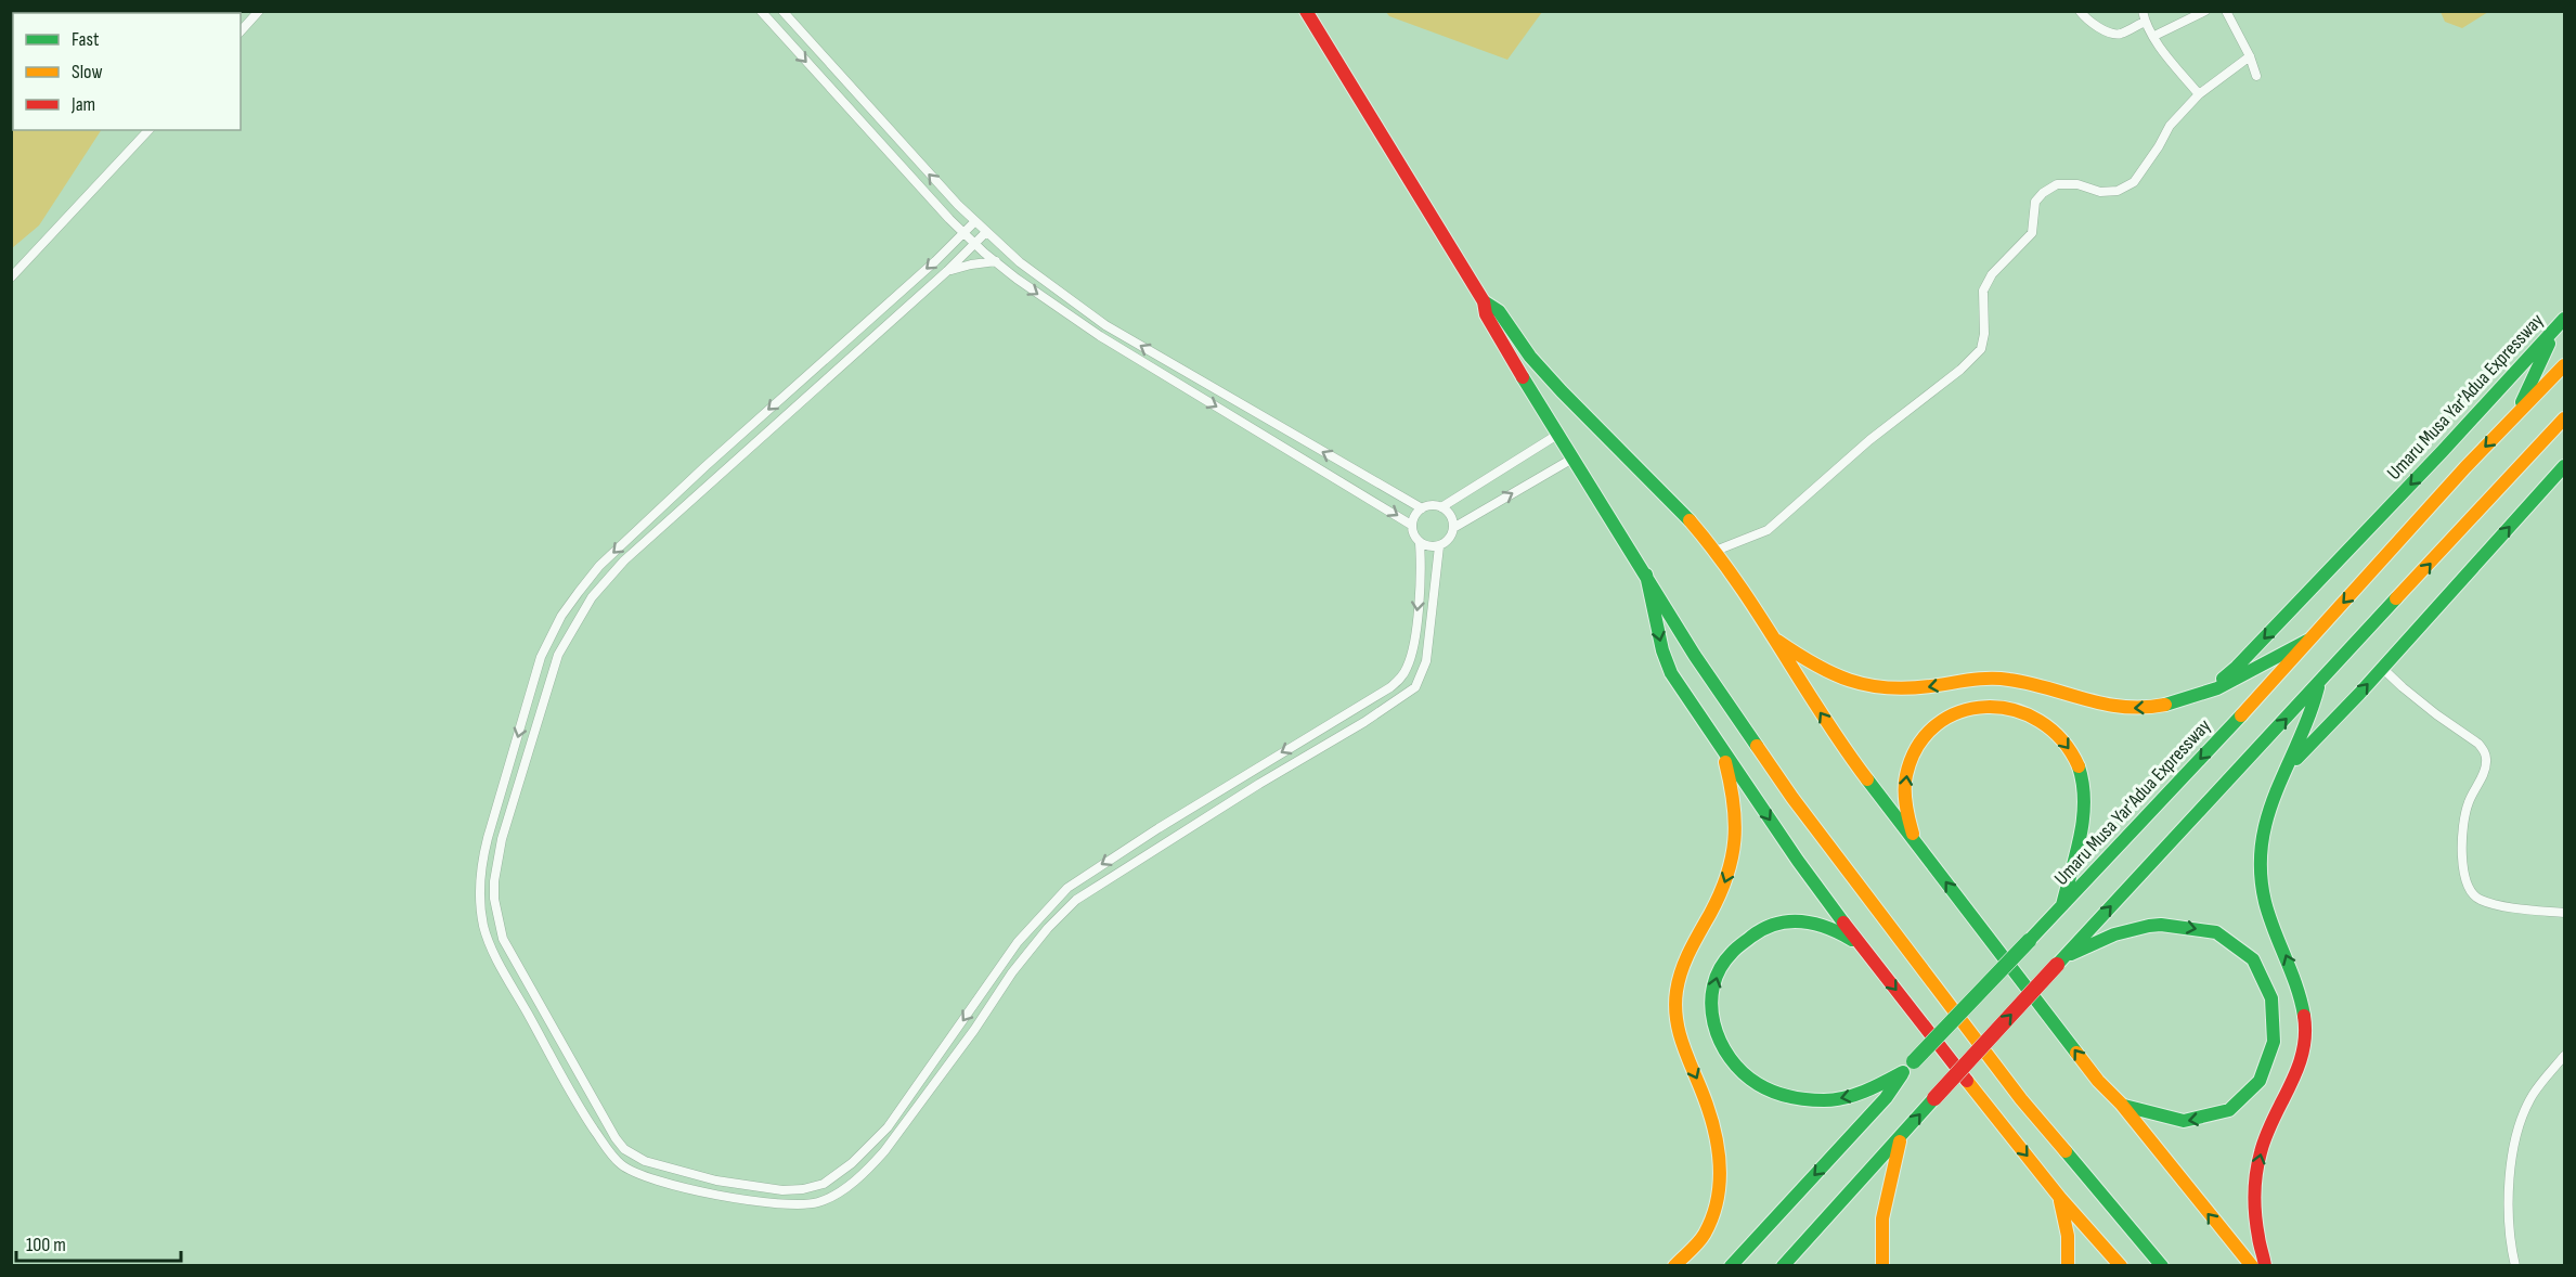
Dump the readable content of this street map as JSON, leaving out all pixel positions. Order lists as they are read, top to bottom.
{
  "streets": {
    "main road": ["Umaru Musa Yar'Adua Expressway"]
  },
  "legend": ["Fast", "Slow", "Jam"],
  "scale_bar": "100 m"
}
